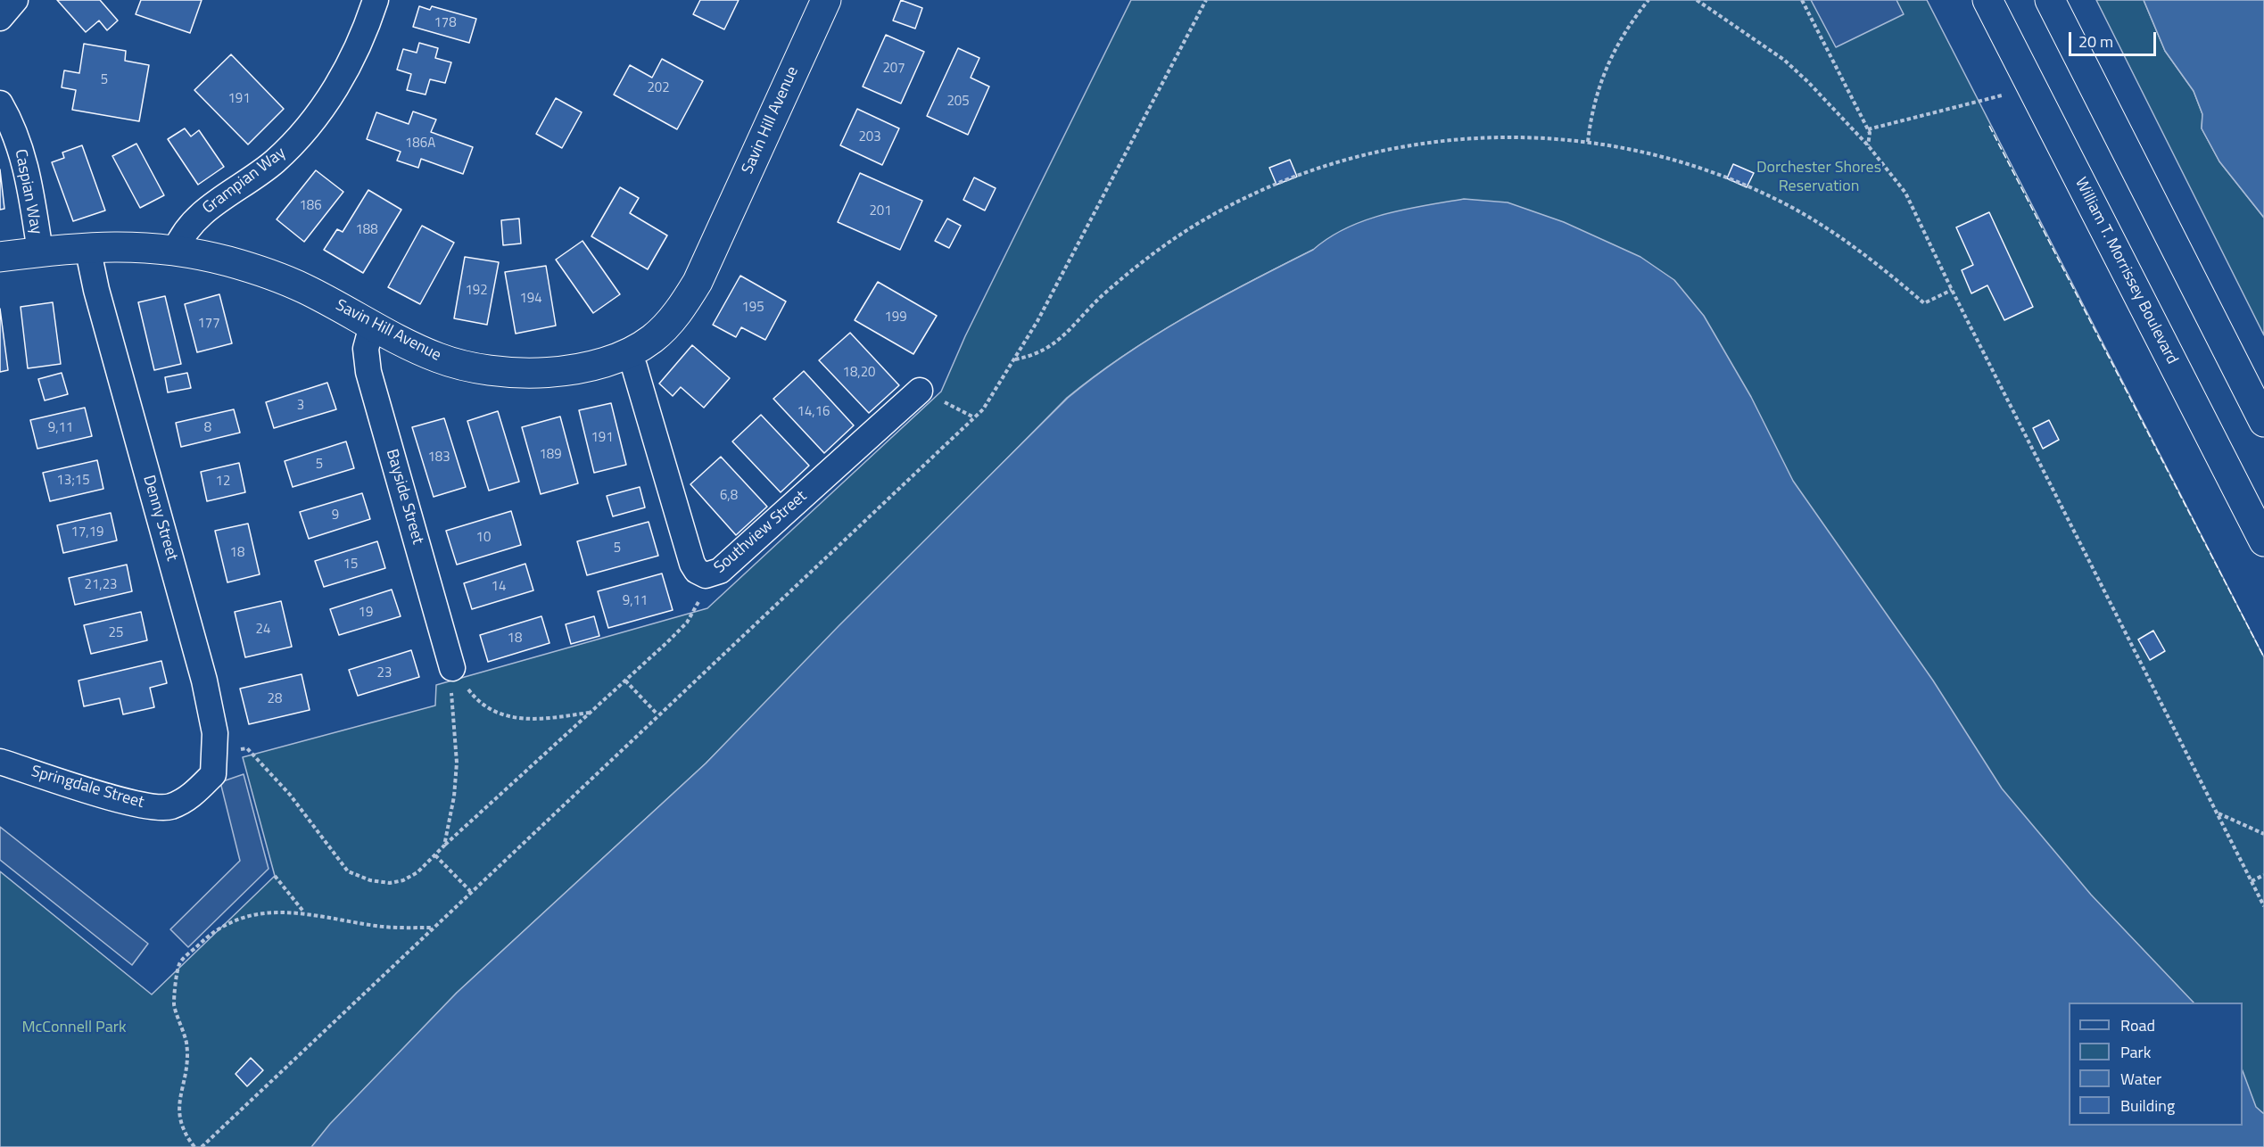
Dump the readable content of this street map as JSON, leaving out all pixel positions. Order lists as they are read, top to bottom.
{
  "streets": {
    "street": [
      "Savin Hill Avenue",
      "Grampian Way",
      "Caspian Way",
      "William T. Morrissey Boulevard",
      "Bayside Street",
      "Denny Street",
      "Southview Street",
      "Springdale Street"
    ]
  },
  "crossings": [
    ["Savin Hill Avenue", "Grampian Way"],
    ["Savin Hill Avenue", "Caspian Way"],
    ["Savin Hill Avenue", "Bayside Street"],
    ["Savin Hill Avenue", "Denny Street"],
    ["Savin Hill Avenue", "Southview Street"],
    ["Denny Street", "Springdale Street"]
  ],
  "parks": ["Dorchester Shores Reservation", "McConnell Park"],
  "house_numbers": [
    "178",
    "207",
    "5",
    "202",
    "191",
    "205",
    "203",
    "186A",
    "186",
    "201",
    "188",
    "192",
    "194",
    "195",
    "199",
    "177",
    "18,20",
    "3",
    "14,16",
    "9,11",
    "8",
    "191",
    "189",
    "183",
    "5",
    "13;15",
    "12",
    "6,8",
    "9",
    "17,19",
    "10",
    "5",
    "18",
    "15",
    "21,23",
    "14",
    "9,11",
    "19",
    "24",
    "25",
    "18",
    "23",
    "28"
  ],
  "legend": [
    "Road",
    "Park",
    "Water",
    "Building"
  ],
  "scale_bar": "20 m"
}
